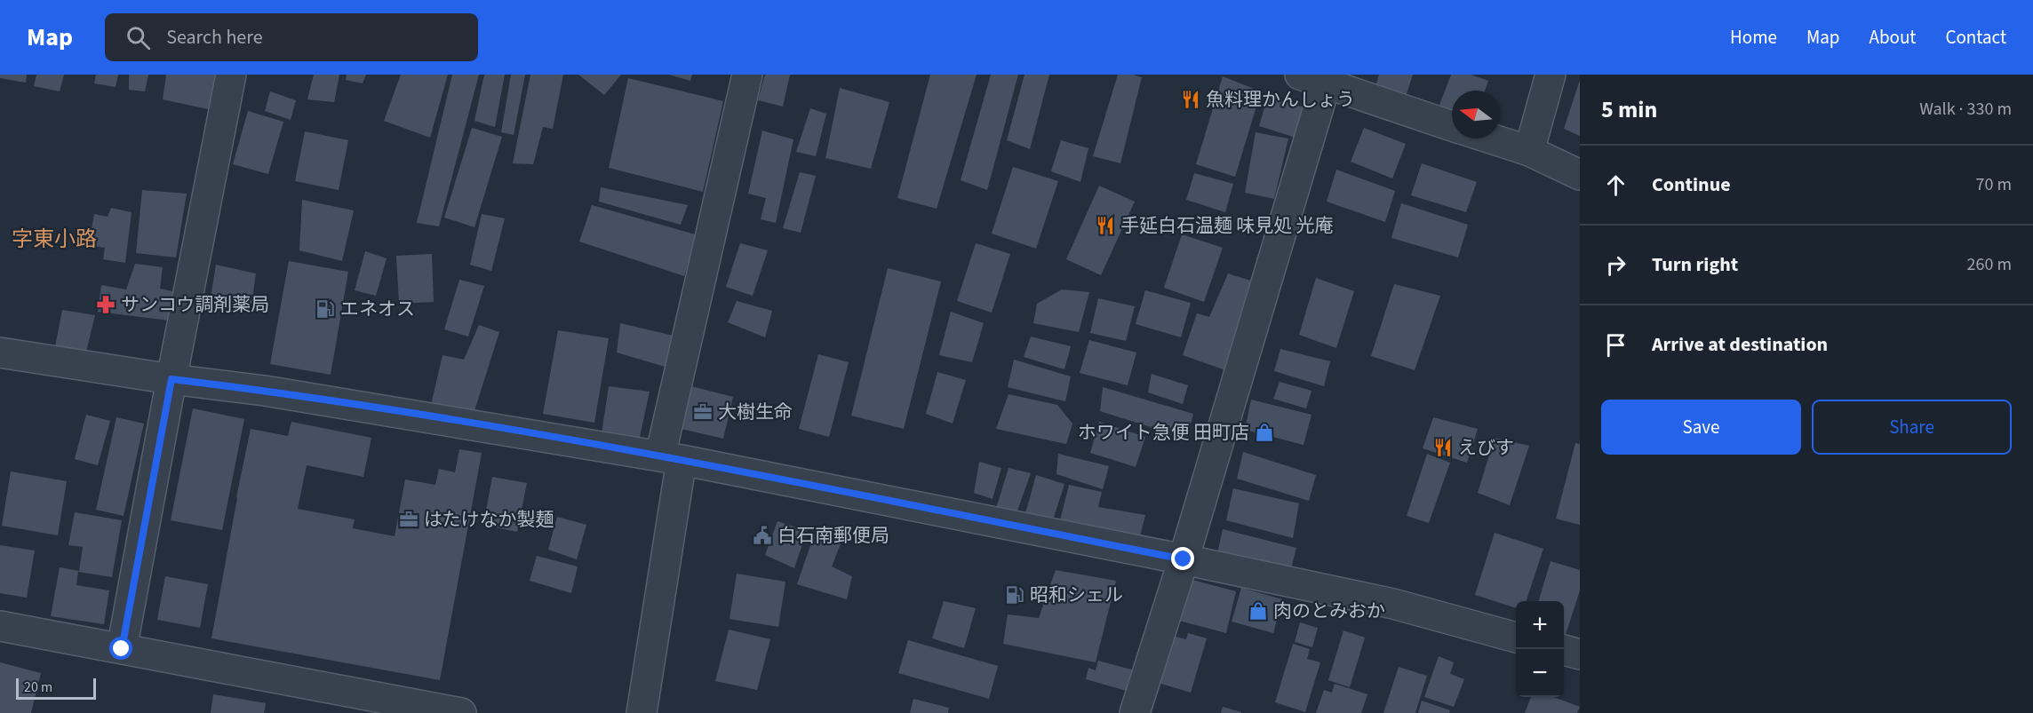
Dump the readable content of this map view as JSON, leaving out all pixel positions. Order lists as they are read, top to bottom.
{
  "districts": ["字東小路"],
  "places": {
    "restaurant": ["魚料理かんしょう", "手延白石温麺 味見処 光庵", "えびす"],
    "pharmacy": ["サンコウ調剤薬局"],
    "fuel station": ["エネオス", "昭和シェル"],
    "office": ["大樹生命", "はたけなか製麺"],
    "shop": ["ホワイト急便 田町店", "肉のとみおか"],
    "public building": ["白石南郵便局"]
  },
  "scale_bar": "20 m",
  "north": "left",
  "page": {
    "header": "Map",
    "search": "Search here",
    "nav": [
      "Home",
      "Map",
      "About",
      "Contact"
    ],
    "heading": ["5 min", "Walk · 330 m"],
    "list": [
      ["Continue", "70 m"],
      ["Turn right", "260 m"],
      "Arrive at destination"
    ],
    "buttons": ["Save", "Share"],
    "map_buttons": ["+", "−"],
    "scale": "20 m"
  }
}
